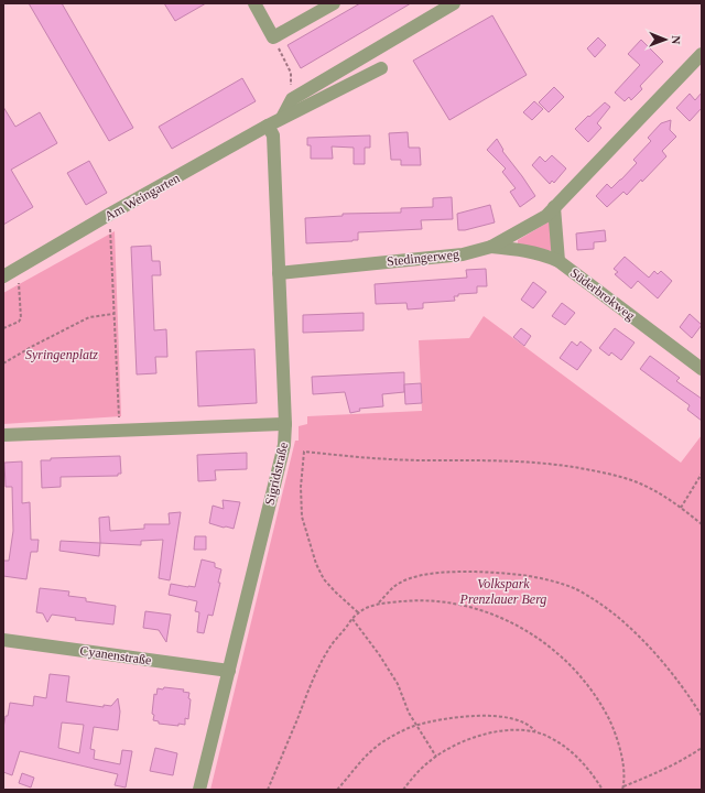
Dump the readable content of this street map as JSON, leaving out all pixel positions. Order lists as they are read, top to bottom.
{
  "streets": {
    "street": [
      "Am Weingarten",
      "Stedingerweg",
      "Süderbrokweg",
      "Sigridstraße",
      "Cyanenstraße"
    ]
  },
  "crossings": [
    ["Am Weingarten", "Sigridstraße"],
    ["Stedingerweg", "Süderbrokweg"],
    ["Stedingerweg", "Sigridstraße"],
    ["Sigridstraße", "Cyanenstraße"]
  ],
  "parks": ["Syringenplatz", "Volkspark Prenzlauer Berg"],
  "north": "right"
}
